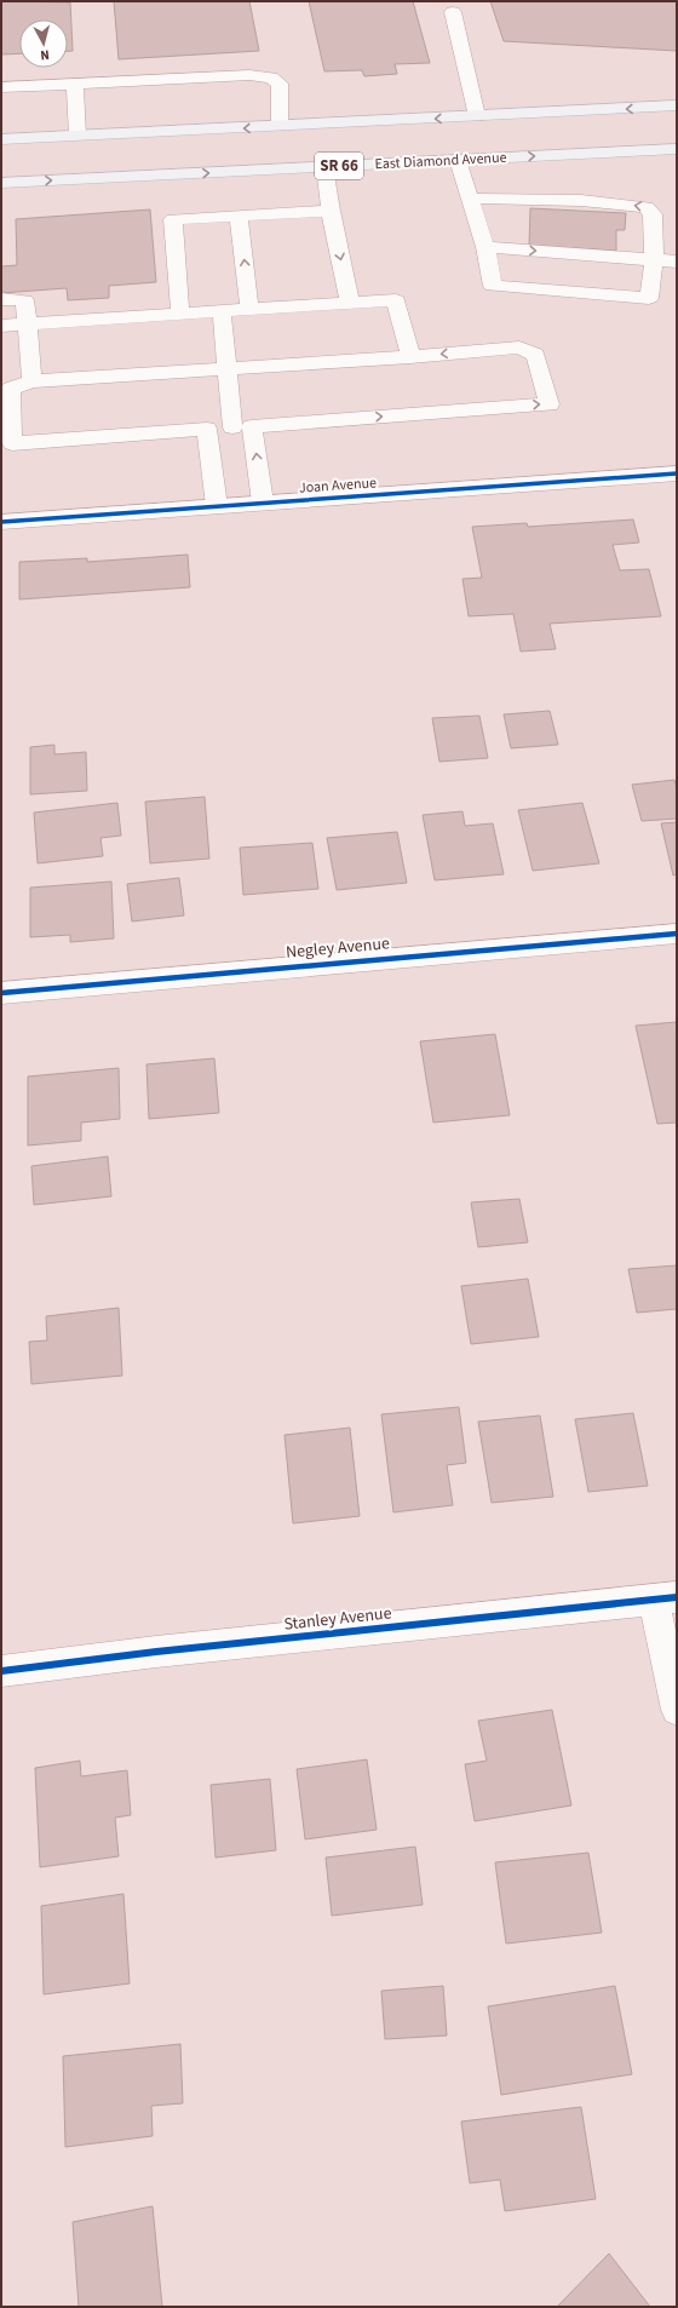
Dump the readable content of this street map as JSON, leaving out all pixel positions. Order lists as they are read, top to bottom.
{
  "streets": {
    "main road": ["East Diamond Avenue", "SR 66"],
    "street": ["Joan Avenue", "Negley Avenue", "Stanley Avenue"]
  },
  "north": "bottom"
}
